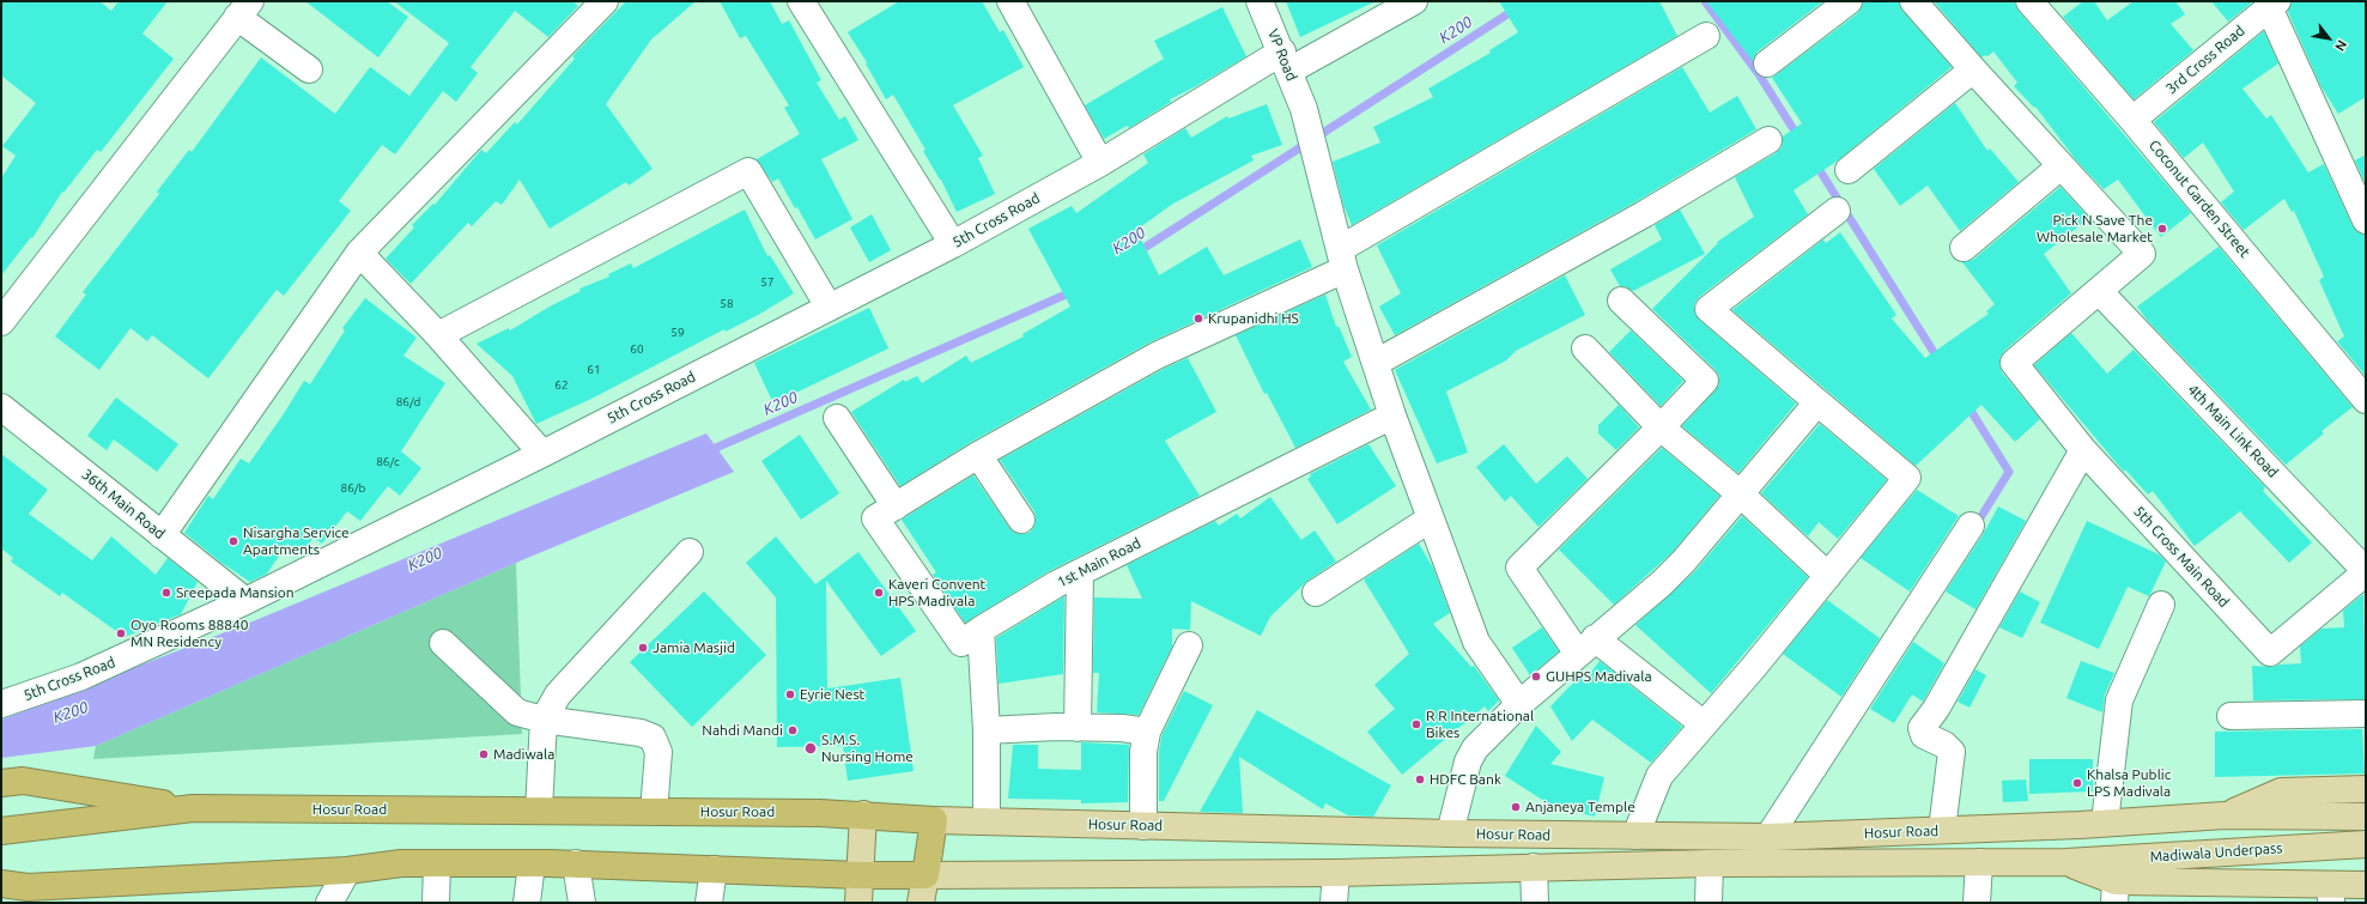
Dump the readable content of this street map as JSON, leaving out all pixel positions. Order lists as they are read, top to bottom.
{
  "streets": {
    "highway": ["Hosur Road"],
    "main road": ["Madiwala Underpass"],
    "street": [
      "VP Road",
      "3rd Cross Road",
      "Coconut Garden Street",
      "5th Cross Road",
      "4th Main Link Road",
      "36th Main Road",
      "5th Cross Main Road",
      "1st Main Road"
    ]
  },
  "crossings": [
    ["VP Road", "5th Cross Road"],
    ["VP Road", "1st Main Road"],
    ["3rd Cross Road", "Coconut Garden Street"],
    ["5th Cross Road", "36th Main Road"],
    ["4th Main Link Road", "5th Cross Main Road"],
    ["Hosur Road", "Madiwala Underpass"]
  ],
  "water": ["K200"],
  "places": [
    "Pick N Save The Wholesale Market",
    "Krupanidhi HS",
    "Nisargha Service Apartments",
    "Sreepada Mansion",
    "Kaveri Convent HPS Madivala",
    "Oyo Rooms 88840 MN Residency",
    "Jamia Masjid",
    "GUHPS Madivala",
    "Eyrie Nest",
    "R R International Bikes",
    "Nahdi Mandi",
    "S.M.S. Nursing Home",
    "Madiwala",
    "HDFC Bank",
    "Khalsa Public LPS Madivala",
    "Anjaneya Temple"
  ],
  "house_numbers": [
    "57",
    "58",
    "59",
    "60",
    "61",
    "62",
    "86/d",
    "86/c",
    "86/b"
  ],
  "north": "bottom right"
}
